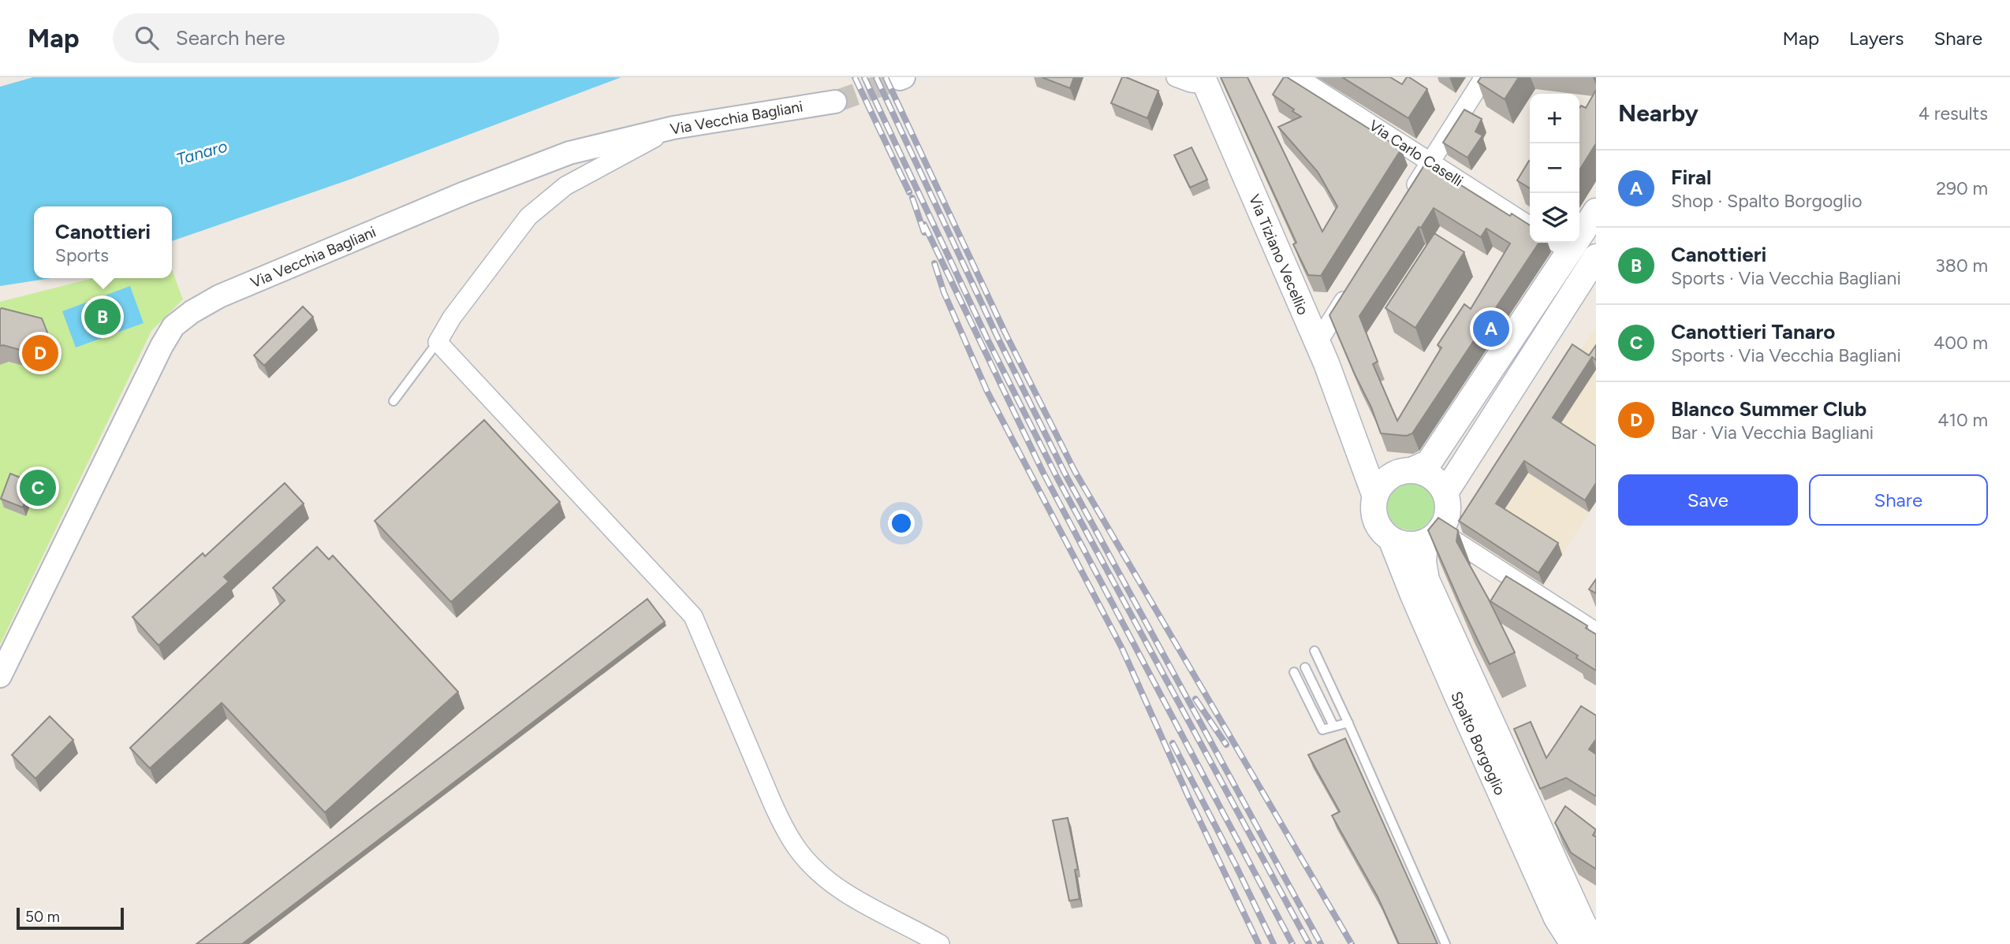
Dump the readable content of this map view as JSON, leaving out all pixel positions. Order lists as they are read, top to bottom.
{
  "streets": {
    "main road": ["Via Tiziano Vecellio", "Spalto Borgoglio"],
    "street": ["Via Vecchia Bagliani", "Via Carlo Caselli"]
  },
  "crossings": [
    ["Via Tiziano Vecellio", "Spalto Borgoglio"]
  ],
  "water": ["Tanaro"],
  "scale_bar": "50 m",
  "page": {
    "header": "Map",
    "search": "Search here",
    "nav": ["Map", "Layers", "Share"],
    "heading": ["Nearby", "4 results"],
    "map_buttons": ["+", "−"],
    "list": [
      {
        "mark": "A",
        "name": "Firal",
        "note": "Shop · Spalto Borgoglio",
        "value": "290 m"
      },
      {
        "mark": "B",
        "name": "Canottieri",
        "note": "Sports · Via Vecchia Bagliani",
        "value": "380 m"
      },
      {
        "mark": "C",
        "name": "Canottieri Tanaro",
        "note": "Sports · Via Vecchia Bagliani",
        "value": "400 m"
      },
      {
        "mark": "D",
        "name": "Blanco Summer Club",
        "note": "Bar · Via Vecchia Bagliani",
        "value": "410 m"
      }
    ],
    "popup": ["Canottieri", "Sports"],
    "pins": [
      "B",
      "A",
      "D",
      "C"
    ],
    "buttons": ["Save", "Share"],
    "scale": "50 m"
  }
}
